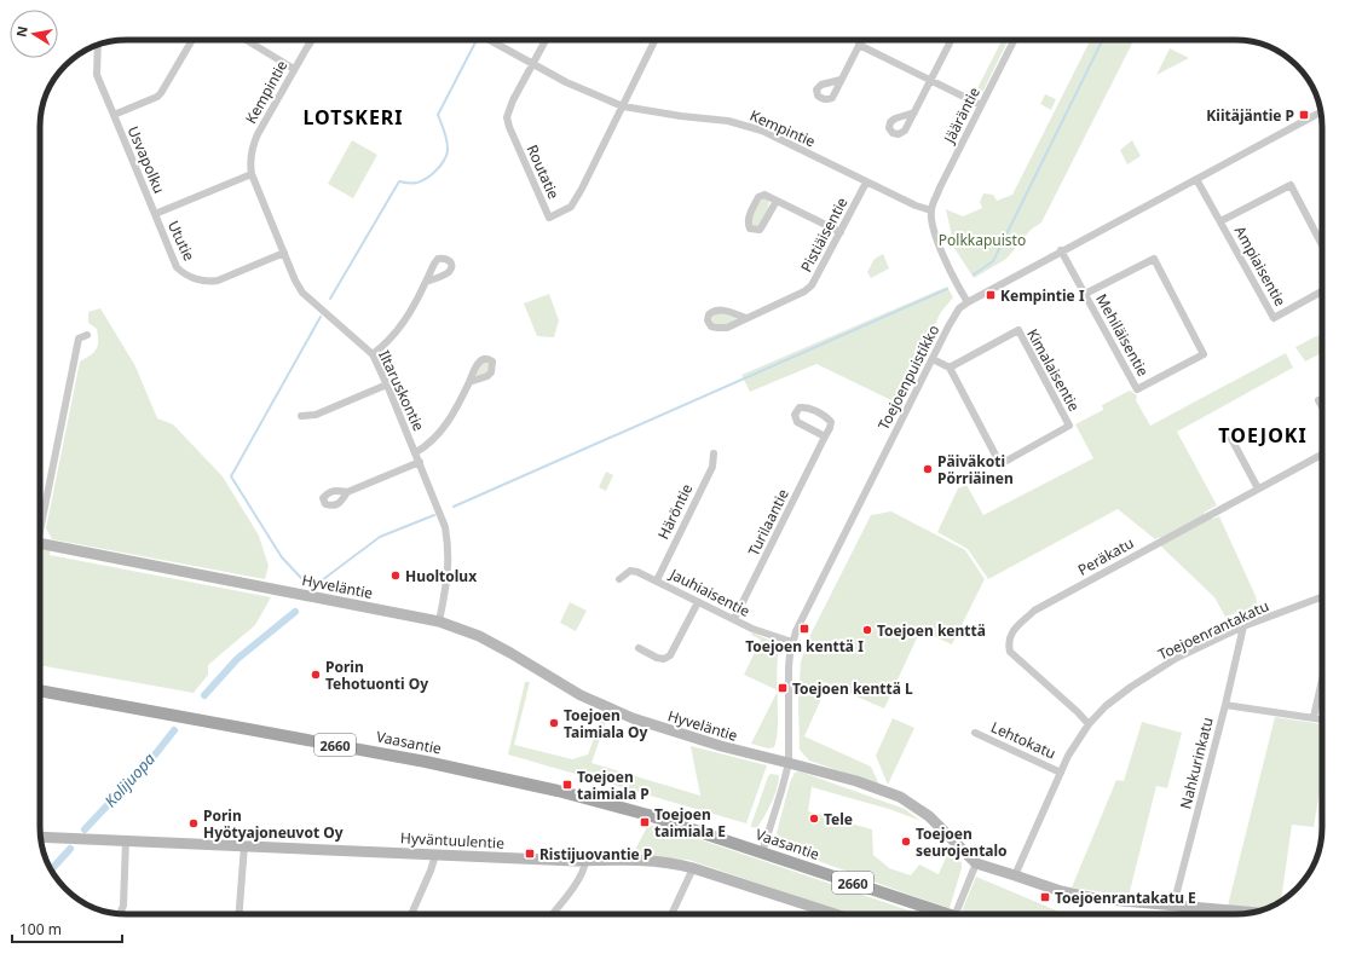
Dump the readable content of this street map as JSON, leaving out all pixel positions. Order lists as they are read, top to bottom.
{
  "streets": {
    "main road": ["Vaasantie", "2660"],
    "street": [
      "Kempintie",
      "Jääräntie",
      "Usvapolku",
      "Routatie",
      "Pistiäisentie",
      "Ututie",
      "Ampiaisentie",
      "Mehiläisentie",
      "Kimalaisentie",
      "Toejoenpuistikko",
      "Iltaruskontie",
      "Häröntie",
      "Turilaantie",
      "Peräkatu",
      "Hyveläntie",
      "Jauhiaisentie",
      "Toejoenrantakatu",
      "Lehtokatu",
      "Nahkurinkatu",
      "Hyväntuulentie"
    ]
  },
  "crossings": [
    ["Kempintie", "Jääräntie"],
    ["Kempintie", "Routatie"],
    ["Kempintie", "Pistiäisentie"],
    ["Kempintie", "Ututie"],
    ["Kempintie", "Iltaruskontie"],
    ["Usvapolku", "Ututie"],
    ["Ututie", "Iltaruskontie"],
    ["Ampiaisentie", "Toejoenpuistikko"],
    ["Mehiläisentie", "Toejoenpuistikko"],
    ["Toejoenpuistikko", "Hyveläntie"],
    ["Toejoenpuistikko", "Jauhiaisentie"],
    ["Toejoenpuistikko", "Vaasantie"],
    ["Iltaruskontie", "Hyveläntie"],
    ["Häröntie", "Jauhiaisentie"],
    ["Turilaantie", "Jauhiaisentie"],
    ["Peräkatu", "Toejoenrantakatu"],
    ["Hyveläntie", "Toejoenrantakatu"],
    ["Hyveläntie", "Nahkurinkatu"],
    ["Toejoenrantakatu", "Lehtokatu"],
    ["Toejoenrantakatu", "Nahkurinkatu"]
  ],
  "districts": ["LOTSKERI", "TOEJOKI"],
  "water": ["Kolijuopa"],
  "parks": ["Polkkapuisto"],
  "places": {
    "transit": [
      "Kiitäjäntie P",
      "Kempintie I",
      "Toejoen kenttä I",
      "Toejoen kenttä L",
      "Toejoen taimiala P",
      "Toejoen taimiala E",
      "Ristijuovantie P",
      "Toejoenrantakatu E"
    ],
    "other": [
      "Päiväkoti Pörriäinen",
      "Huoltolux",
      "Toejoen kenttä",
      "Porin Tehotuonti Oy",
      "Toejoen Taimiala Oy",
      "Tele",
      "Porin Hyötyajoneuvot Oy",
      "Toejoen seurojentalo"
    ]
  },
  "scale_bar": "100 m",
  "north": "left"
}
